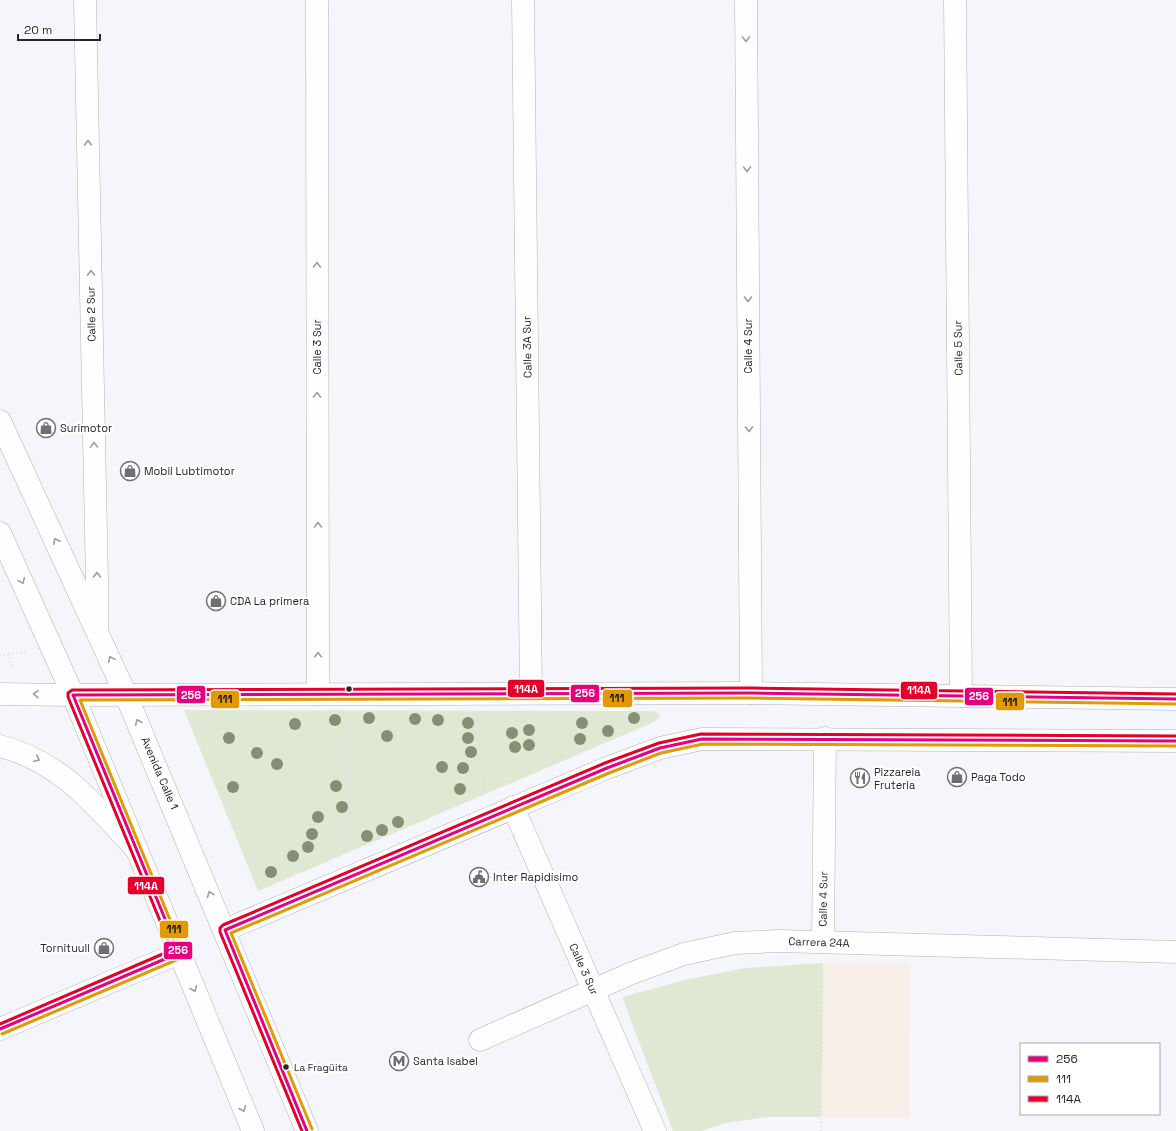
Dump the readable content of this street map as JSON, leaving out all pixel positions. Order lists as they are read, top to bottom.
{
  "streets": {
    "street": [
      "Calle 2 Sur",
      "Calle 4 Sur",
      "Calle 3 Sur",
      "Calle 3A Sur",
      "Calle 5 Sur",
      "Avenida Calle 1",
      "Carrera 24A"
    ]
  },
  "crossings": [
    ["Calle 2 Sur", "Avenida Calle 1"],
    ["Calle 4 Sur", "Carrera 24A"],
    ["Calle 3 Sur", "Carrera 24A"]
  ],
  "one_way": ["Calle 2 Sur", "Calle 4 Sur", "Calle 3 Sur"],
  "places": {
    "shop": [
      "Surimotor",
      "Mobil Lubtimotor",
      "CDA La primera",
      "Paga Todo",
      "Tornituull"
    ],
    "restaurant": ["Pizzareia Fruteria"],
    "public building": ["Inter Rapidísimo"],
    "metro station": ["Santa Isabel"],
    "other": ["La Fragüita"]
  },
  "lines": ["transit line 114A", "transit line 256", "transit line 111"],
  "legend": ["256", "111", "114A"],
  "scale_bar": "20 m"
}
